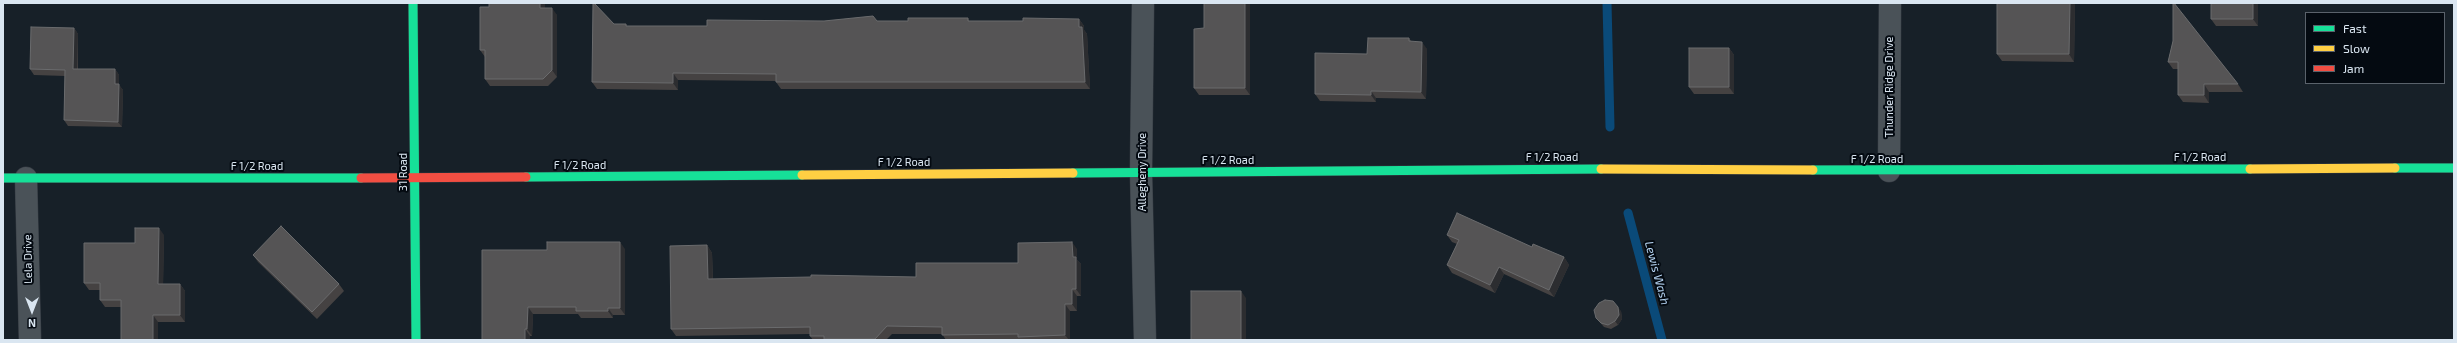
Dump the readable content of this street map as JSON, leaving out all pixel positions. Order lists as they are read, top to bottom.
{
  "streets": {
    "street": [
      "Thunder Ridge Drive",
      "F 1/2 Road",
      "31 Road",
      "Allegheny Drive",
      "Lela Drive"
    ]
  },
  "crossings": [
    ["Thunder Ridge Drive", "F 1/2 Road"],
    ["F 1/2 Road", "31 Road"],
    ["F 1/2 Road", "Allegheny Drive"],
    ["F 1/2 Road", "Lela Drive"]
  ],
  "water": ["Lewis Wash"],
  "legend": ["Fast", "Slow", "Jam"],
  "north": "bottom"
}
